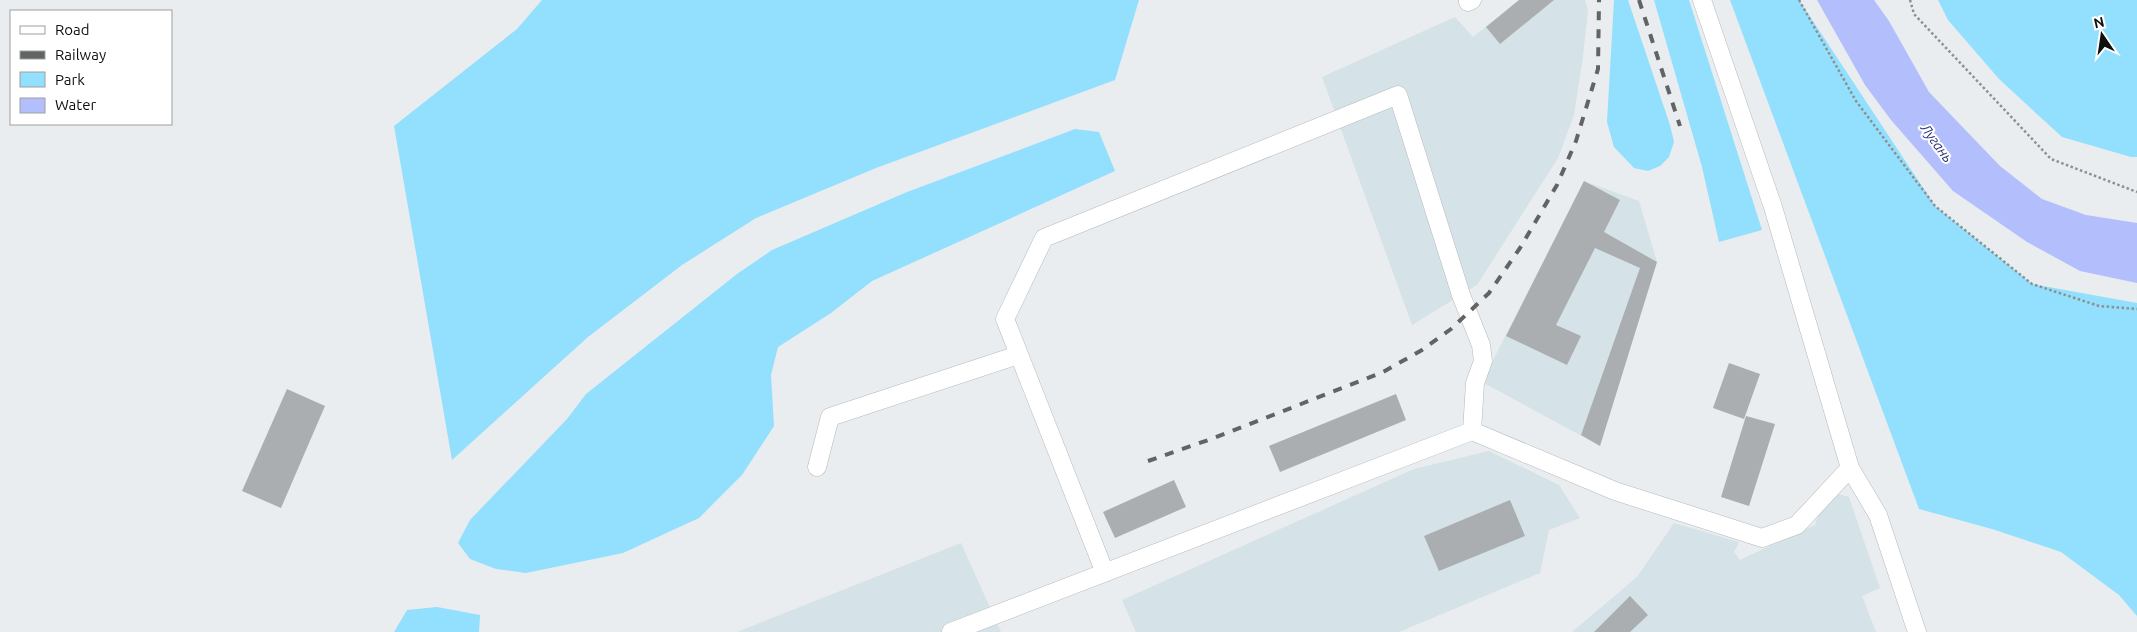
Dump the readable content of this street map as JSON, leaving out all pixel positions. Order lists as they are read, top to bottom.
{
  "water": ["Лугань"],
  "legend": [
    "Road",
    "Railway",
    "Park",
    "Water"
  ],
  "north": "top"
}
